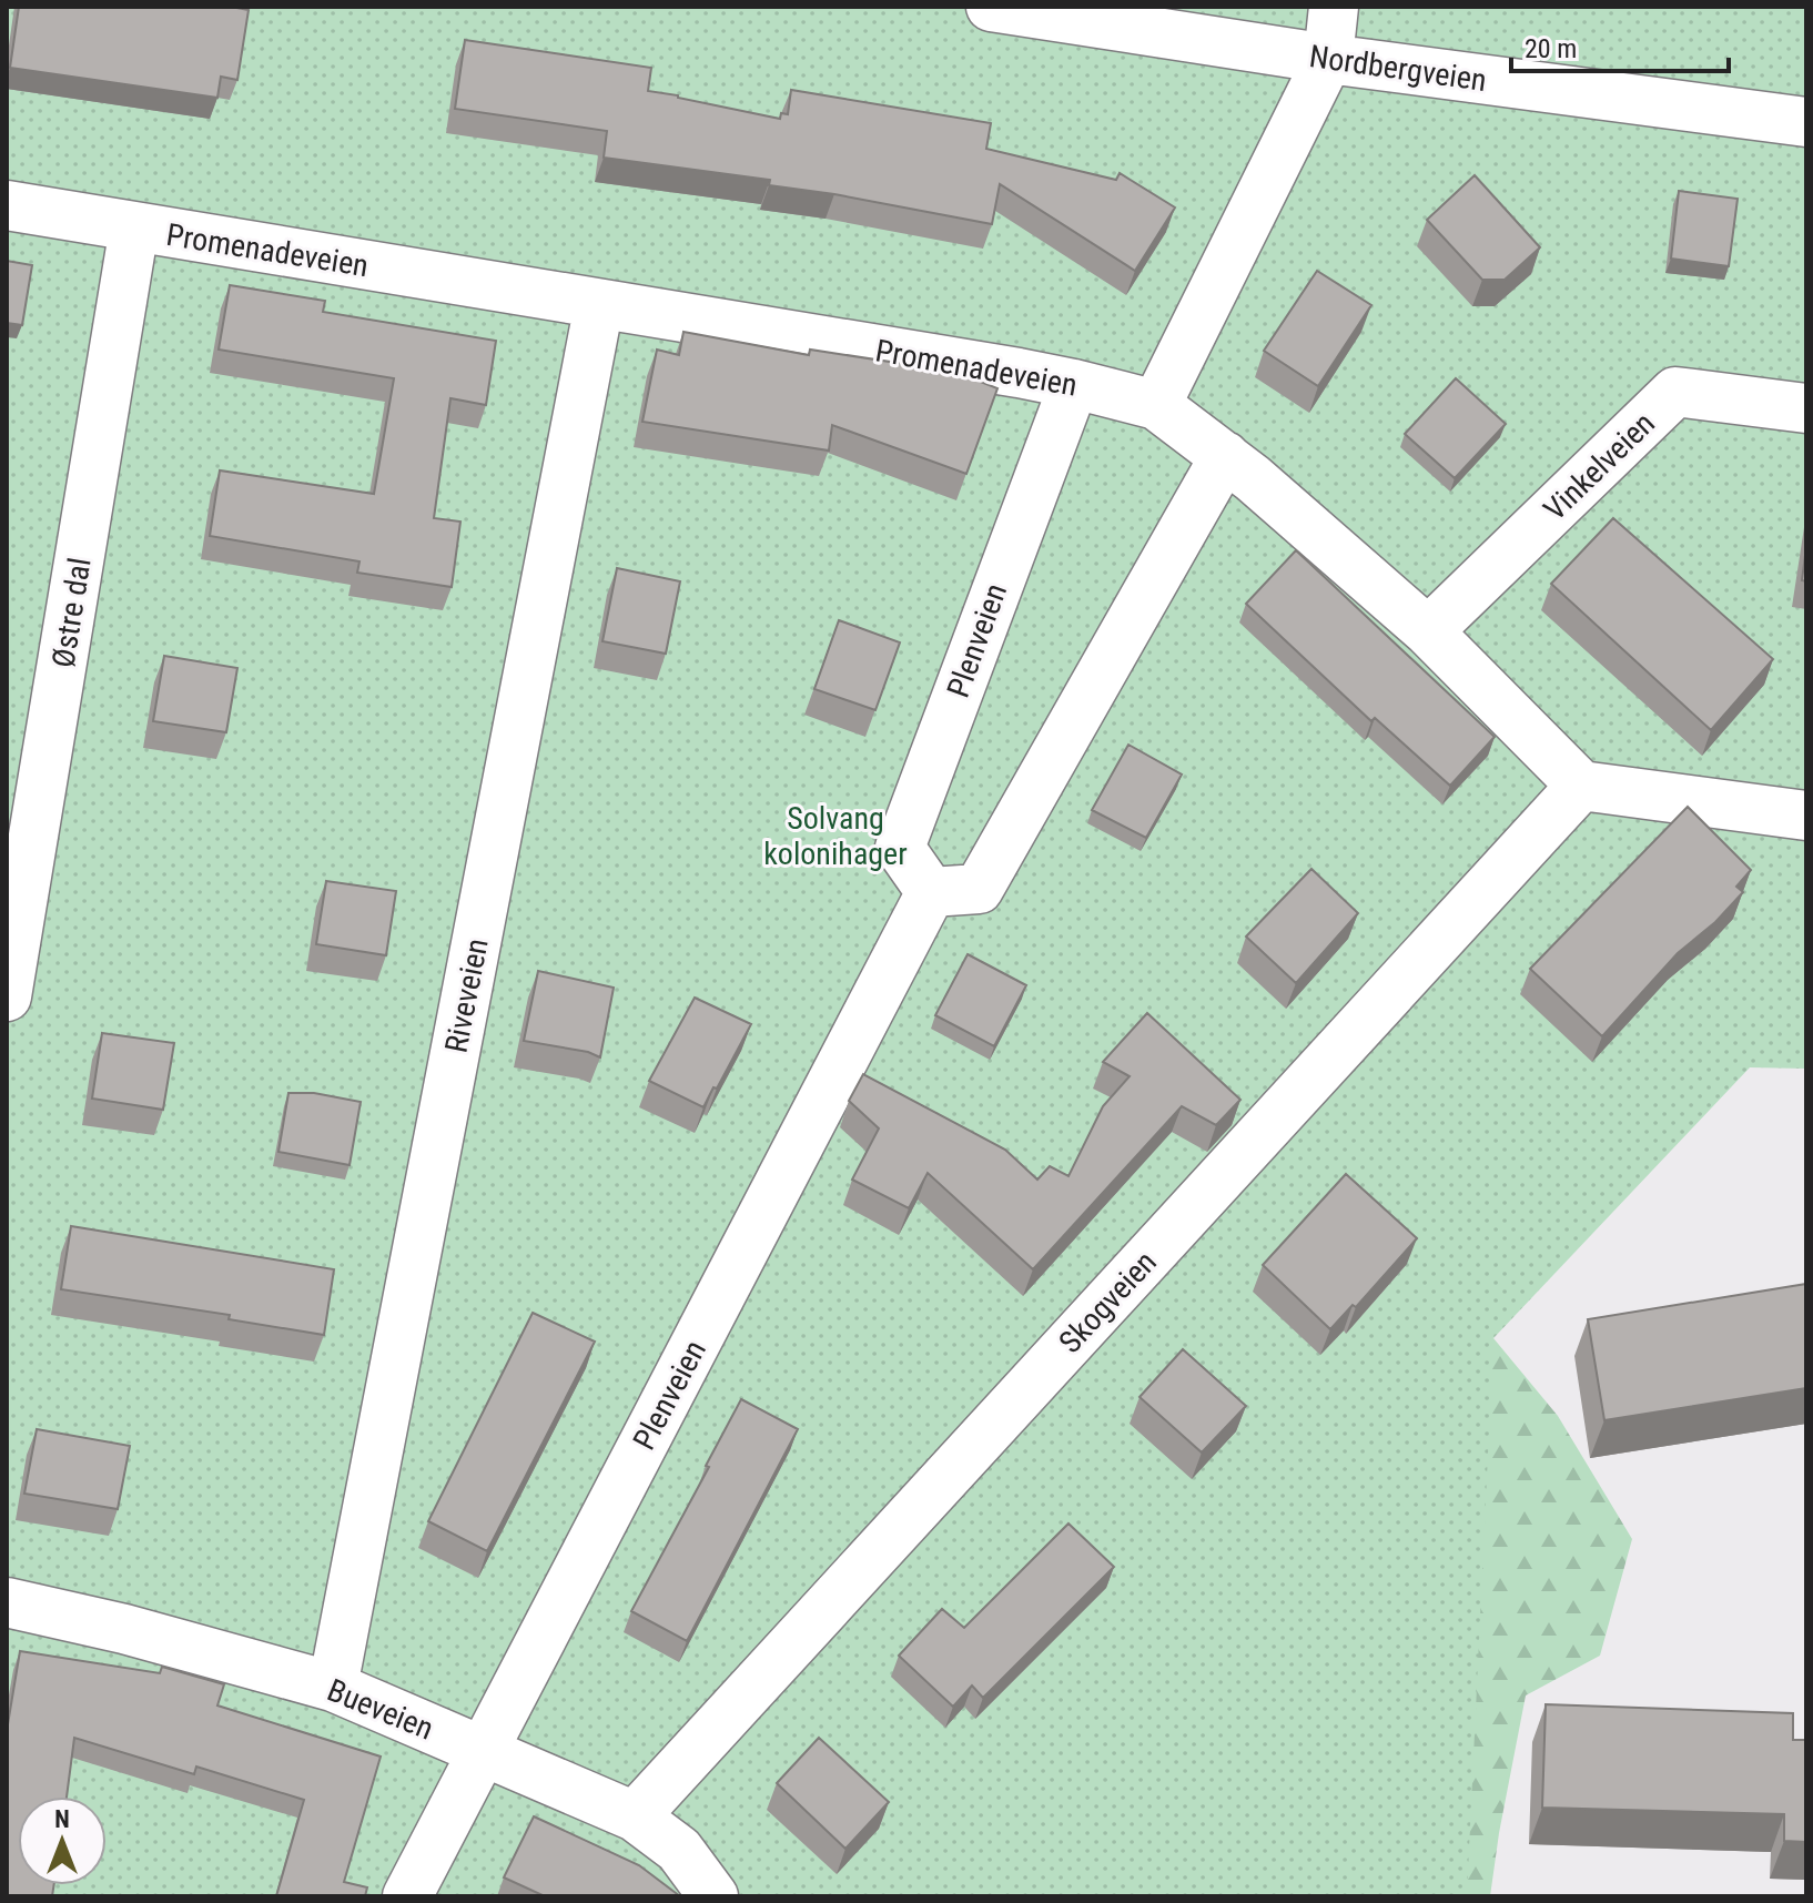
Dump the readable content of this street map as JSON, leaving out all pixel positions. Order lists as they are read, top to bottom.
{
  "streets": {
    "street": [
      "Nordbergveien",
      "Promenadeveien",
      "Vinkelveien",
      "Østre dal",
      "Plenveien",
      "Riveveien",
      "Skogveien",
      "Bueveien"
    ]
  },
  "crossings": [
    ["Promenadeveien", "Vinkelveien"],
    ["Promenadeveien", "Østre dal"],
    ["Promenadeveien", "Plenveien"],
    ["Promenadeveien", "Riveveien"],
    ["Promenadeveien", "Skogveien"],
    ["Plenveien", "Bueveien"],
    ["Riveveien", "Bueveien"],
    ["Skogveien", "Bueveien"]
  ],
  "parks": ["Solvang kolonihager"],
  "scale_bar": "20 m",
  "north": "top"
}
